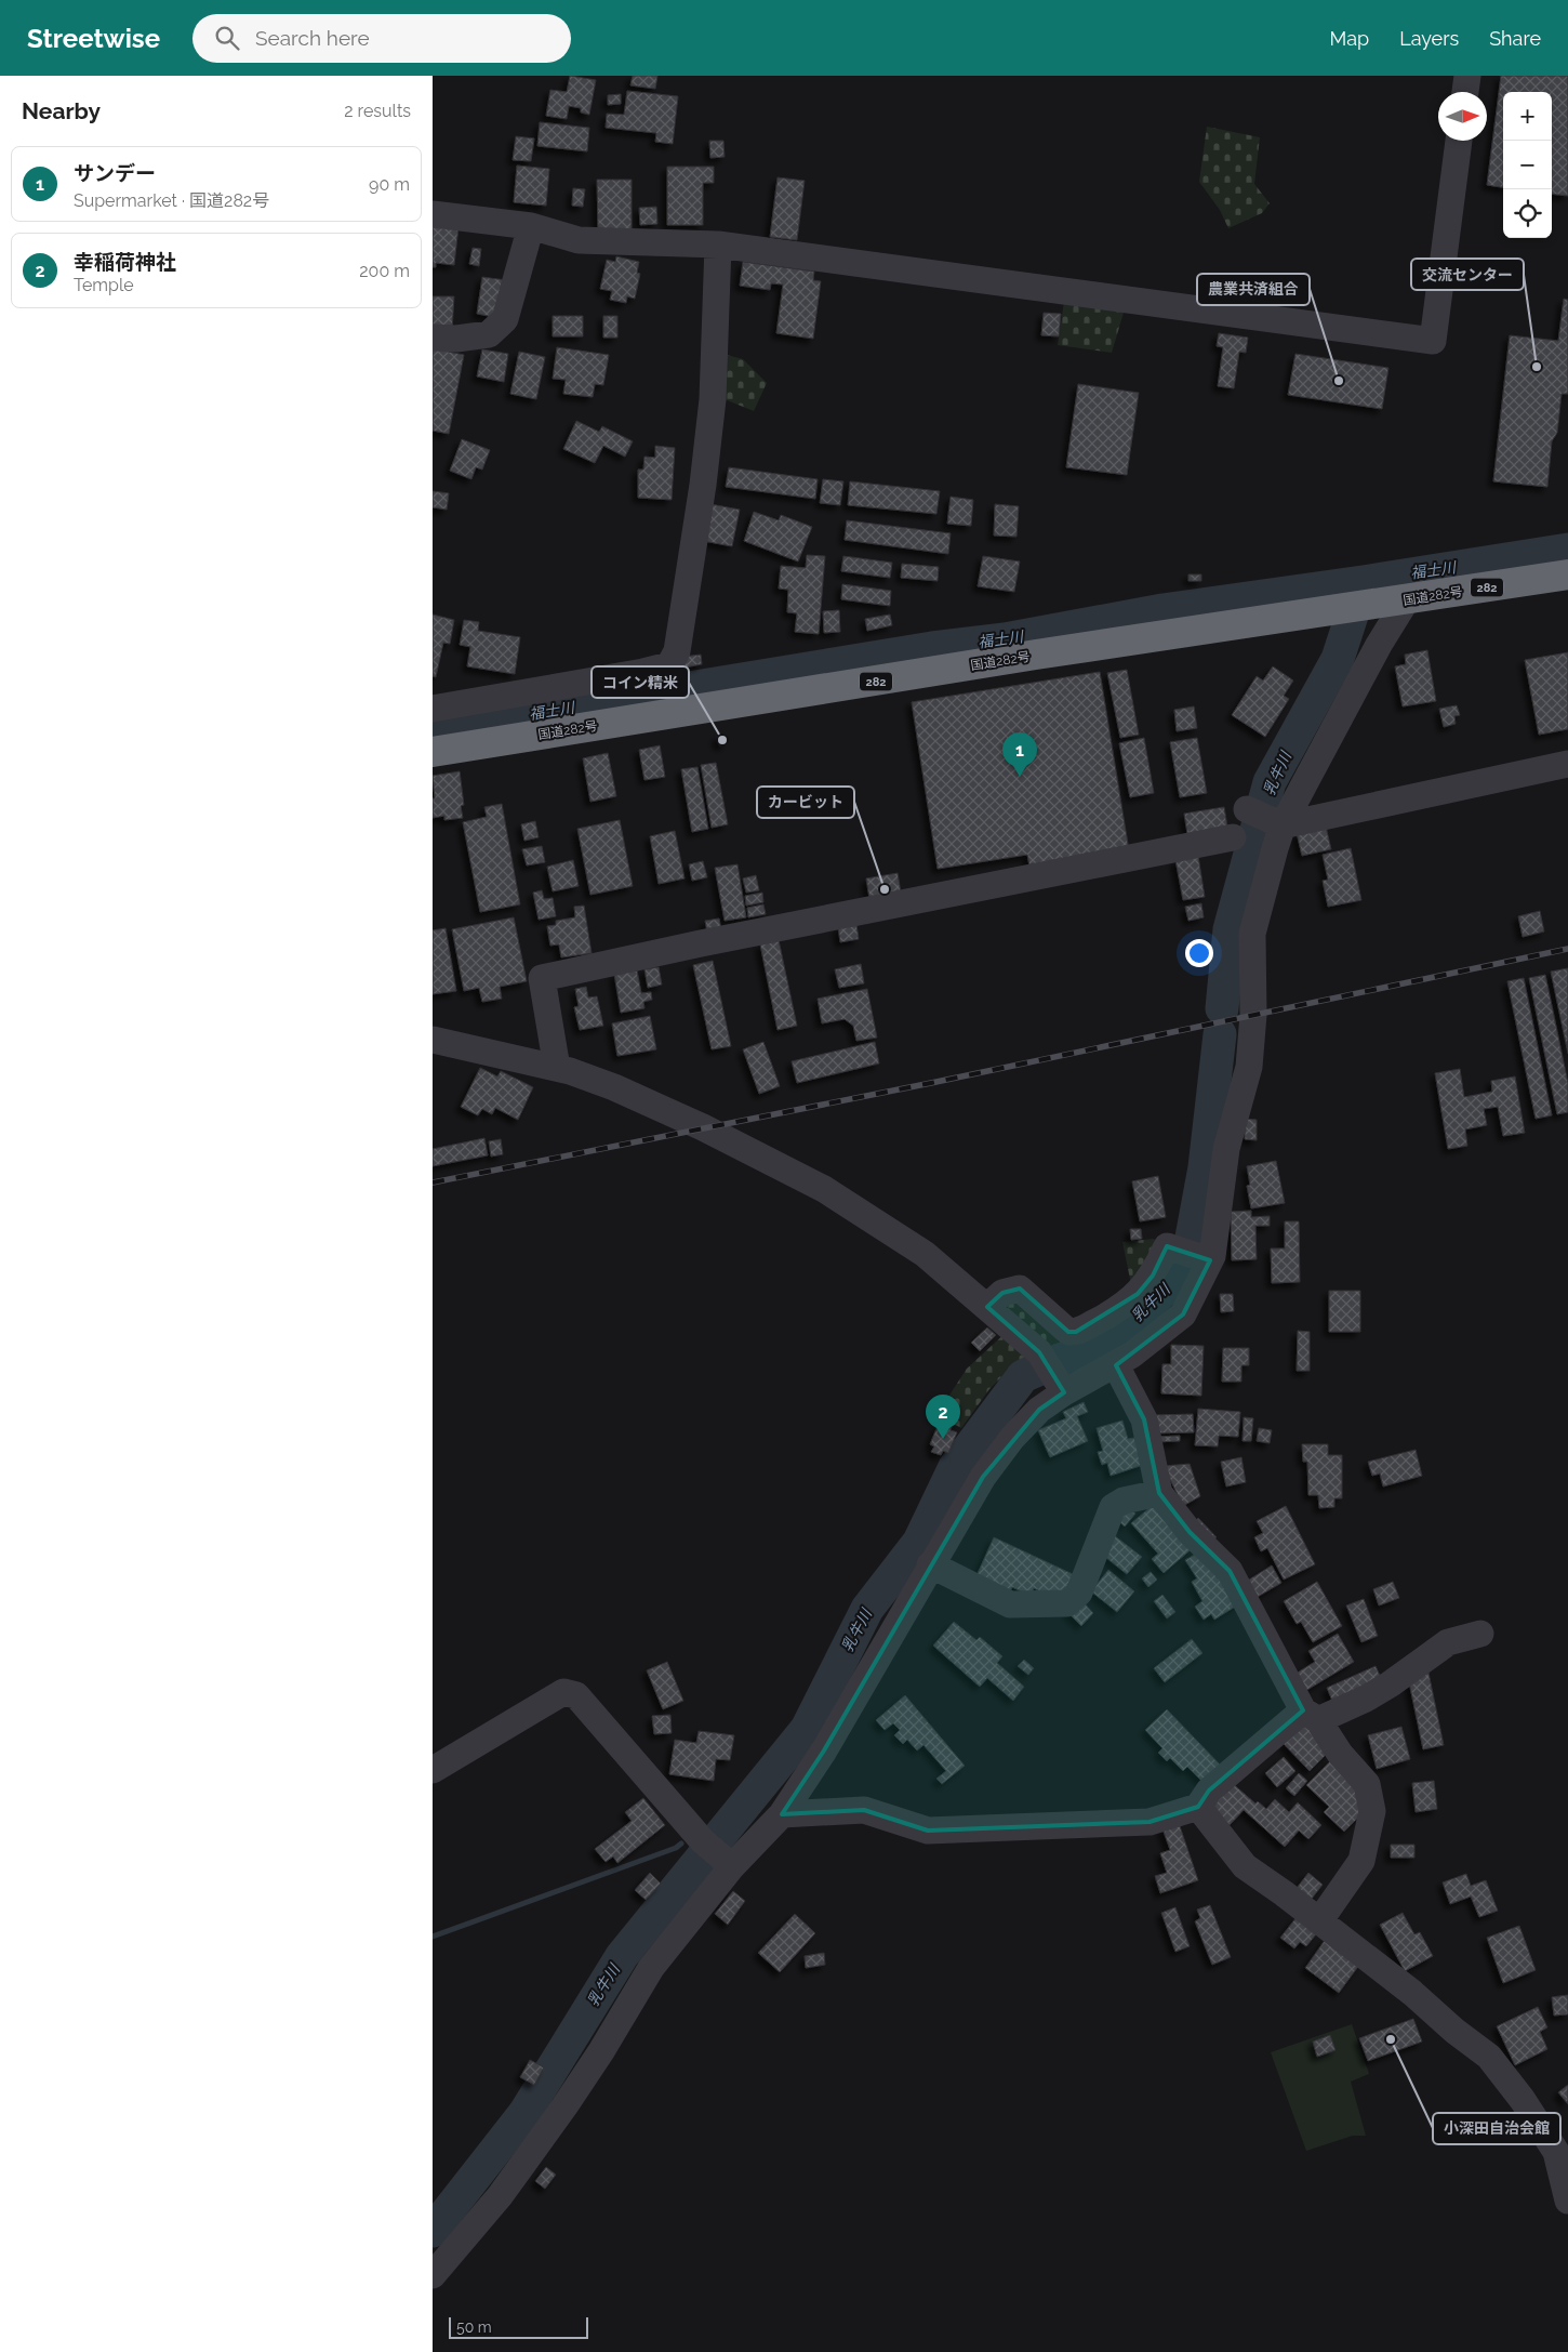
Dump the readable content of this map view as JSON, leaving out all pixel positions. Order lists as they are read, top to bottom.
{
  "streets": {
    "highway": ["282", "国道282号"]
  },
  "water": ["福士川", "乳牛川"],
  "places": [
    "交流センター",
    "農業共済組合",
    "コイン精米",
    "カービット",
    "小深田自治会館"
  ],
  "scale_bar": "50 m",
  "north": "right",
  "page": {
    "header": "Streetwise",
    "search": "Search here",
    "nav": ["Map", "Layers", "Share"],
    "heading": ["Nearby", "2 results"],
    "map_buttons": ["+", "−"],
    "list": [
      {
        "mark": "1",
        "name": "サンデー",
        "note": "Supermarket · 国道282号",
        "value": "90 m"
      },
      {
        "mark": "2",
        "name": "幸稲荷神社",
        "note": "Temple",
        "value": "200 m"
      }
    ],
    "pins": ["1", "2"],
    "scale": "50 m"
  }
}
